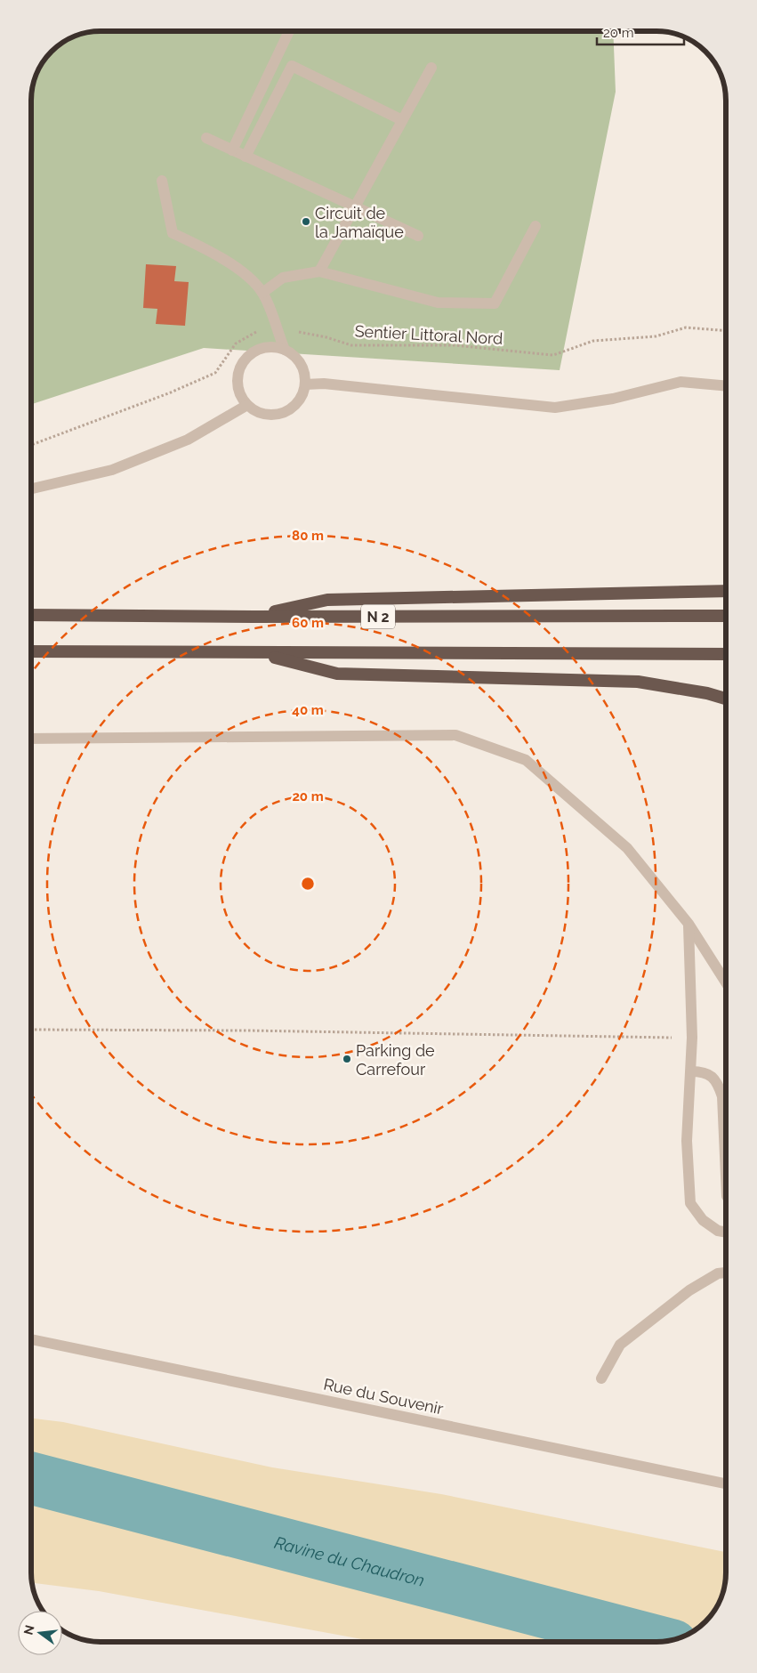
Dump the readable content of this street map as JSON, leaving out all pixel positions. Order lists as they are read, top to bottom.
{
  "streets": {
    "highway": ["N 2"],
    "street": ["Rue du Souvenir"],
    "path": ["Sentier Littoral Nord"]
  },
  "water": ["Ravine du Chaudron"],
  "places": ["Circuit de la Jamaïque", "Parking de Carrefour"],
  "scale_bar": "20 m",
  "north": "left",
  "rings": [
    "80 m",
    "60 m",
    "40 m",
    "20 m"
  ]
}
